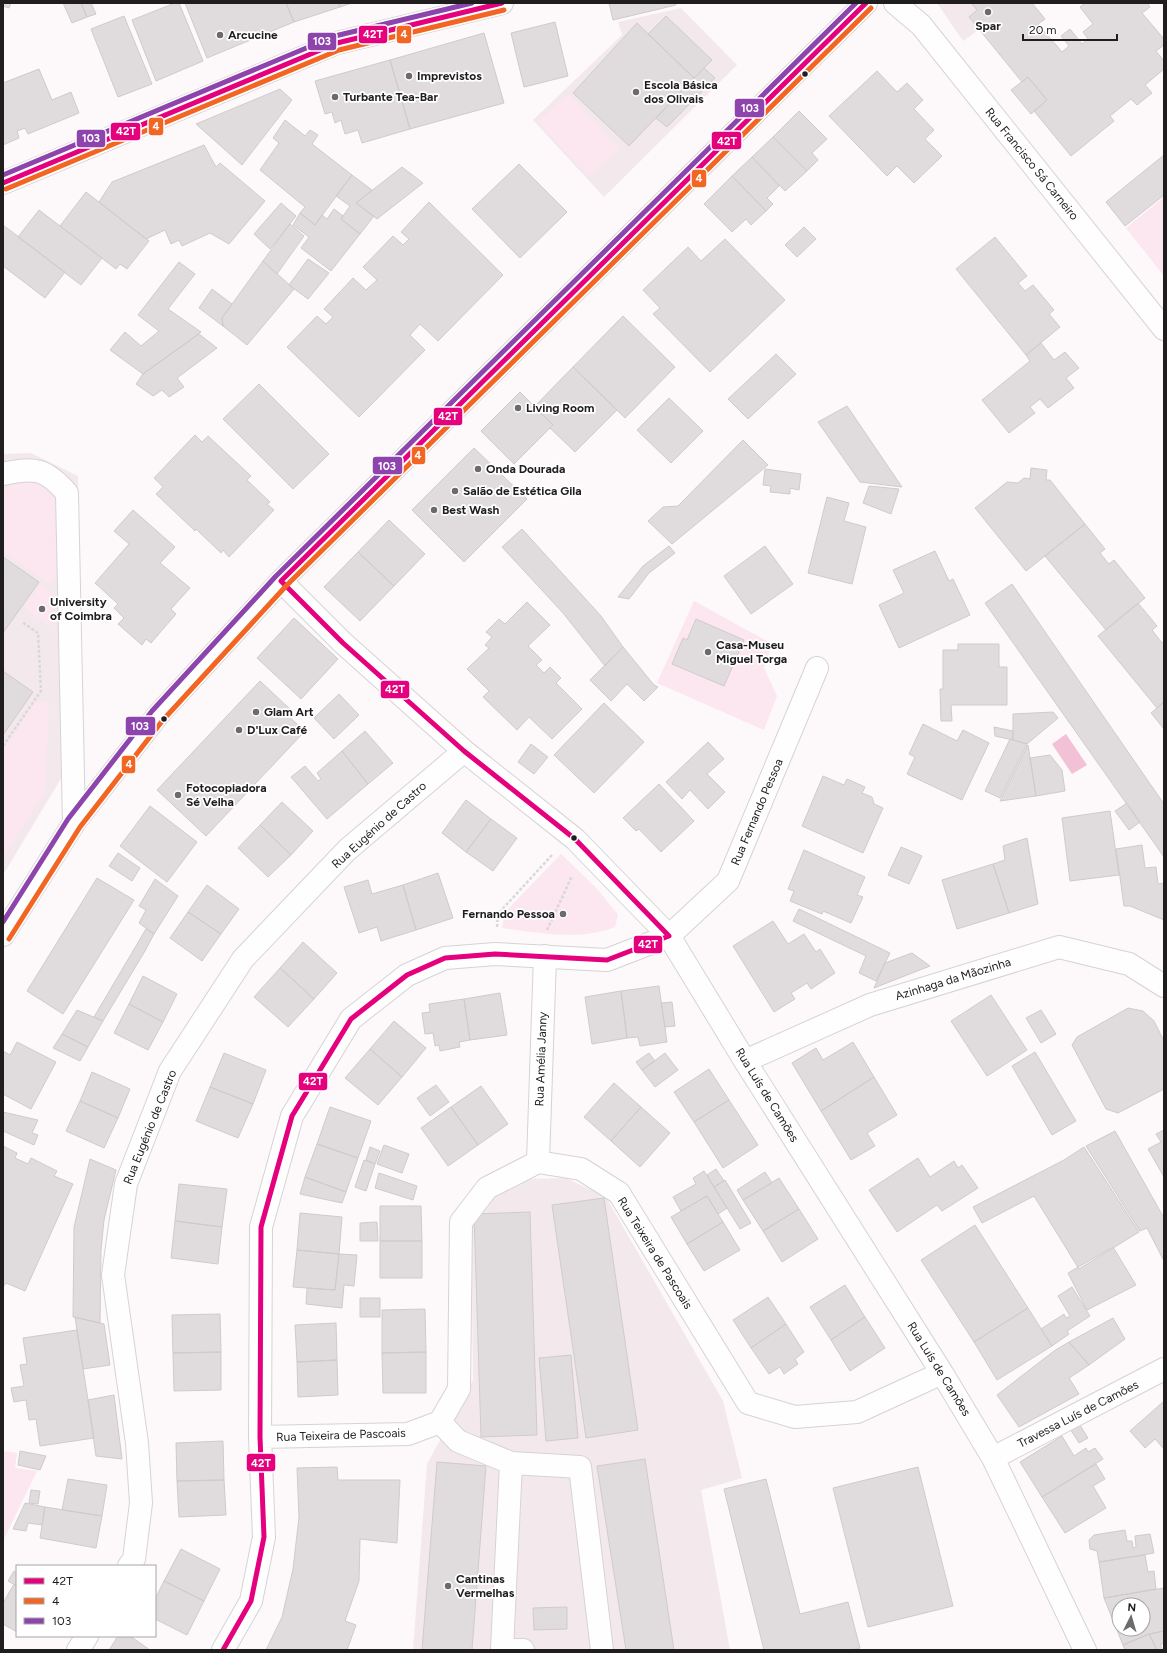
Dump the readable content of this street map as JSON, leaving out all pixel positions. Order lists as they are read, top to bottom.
{
  "streets": {
    "street": [
      "Rua Francisco Sá Carneiro",
      "Rua Fernando Pessoa",
      "Rua Eugénio de Castro",
      "Azinhaga da Mãozinha",
      "Rua Amélia Janny",
      "Rua Luís de Camões",
      "Rua Teixeira de Pascoais",
      "Travessa Luís de Camões"
    ]
  },
  "crossings": [
    ["Rua Fernando Pessoa", "Rua Luís de Camões"],
    ["Rua Eugénio de Castro", "Rua Luís de Camões"],
    ["Azinhaga da Mãozinha", "Rua Luís de Camões"],
    ["Rua Amélia Janny", "Rua Teixeira de Pascoais"],
    ["Rua Luís de Camões", "Rua Teixeira de Pascoais"],
    ["Rua Luís de Camões", "Travessa Luís de Camões"]
  ],
  "places": [
    "Spar",
    "Arcucine",
    "Imprevistos",
    "Escola Básica dos Olivais",
    "Turbante Tea-Bar",
    "Living Room",
    "Onda Dourada",
    "Salão de Estética Gila",
    "Best Wash",
    "University of Coimbra",
    "Casa-Museu Miguel Torga",
    "Glam Art",
    "D'Lux Café",
    "Fotocopiadora Sé Velha",
    "Fernando Pessoa",
    "Cantinas Vermelhas"
  ],
  "lines": ["transit line 42T", "transit line 103", "transit line 4"],
  "legend": ["42T", "4", "103"],
  "scale_bar": "20 m",
  "north": "top"
}
